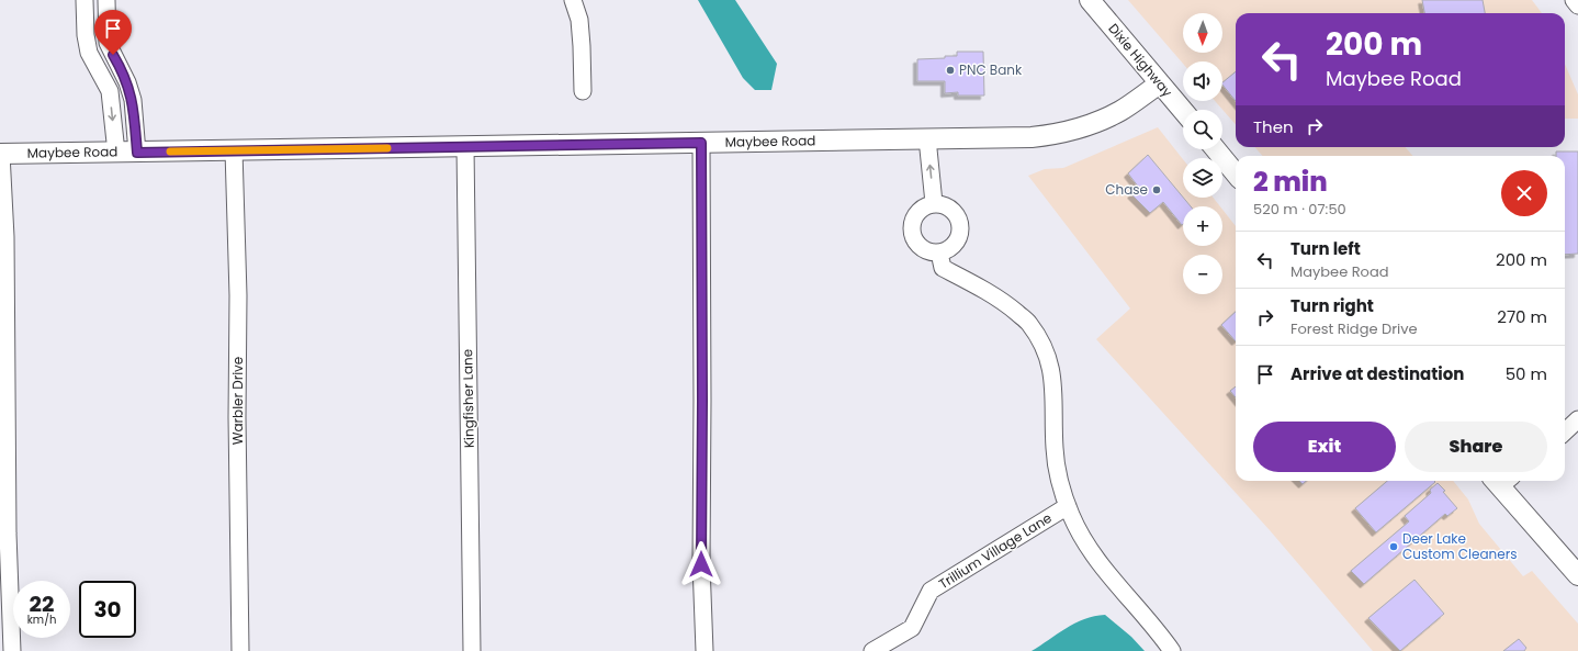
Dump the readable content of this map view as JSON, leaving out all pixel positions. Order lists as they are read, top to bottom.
{
  "streets": {
    "main road": ["Dixie Highway", "Maybee Road"],
    "street": ["Kingfisher Lane", "Warbler Drive", "Trillium Village Lane"]
  },
  "crossings": [
    ["Dixie Highway", "Maybee Road"],
    ["Maybee Road", "Kingfisher Lane"],
    ["Maybee Road", "Warbler Drive"]
  ],
  "places": ["PNC Bank", "Chase", "Deer Lake Custom Cleaners"],
  "north": "bottom",
  "page": {
    "map_buttons": ["+", "−"],
    "turn": ["200 m", "Maybee Road"],
    "then": "Then",
    "heading": ["2 min", "520 m · 07:50"],
    "list": [
      {
        "name": "Turn left",
        "note": "Maybee Road",
        "value": "200 m"
      },
      {
        "name": "Turn right",
        "note": "Forest Ridge Drive",
        "value": "270 m"
      },
      {
        "name": "Arrive at destination",
        "value": "50 m"
      }
    ],
    "buttons": ["Exit", "Share"],
    "speed": "22 km/h",
    "limit": "30"
  }
}
